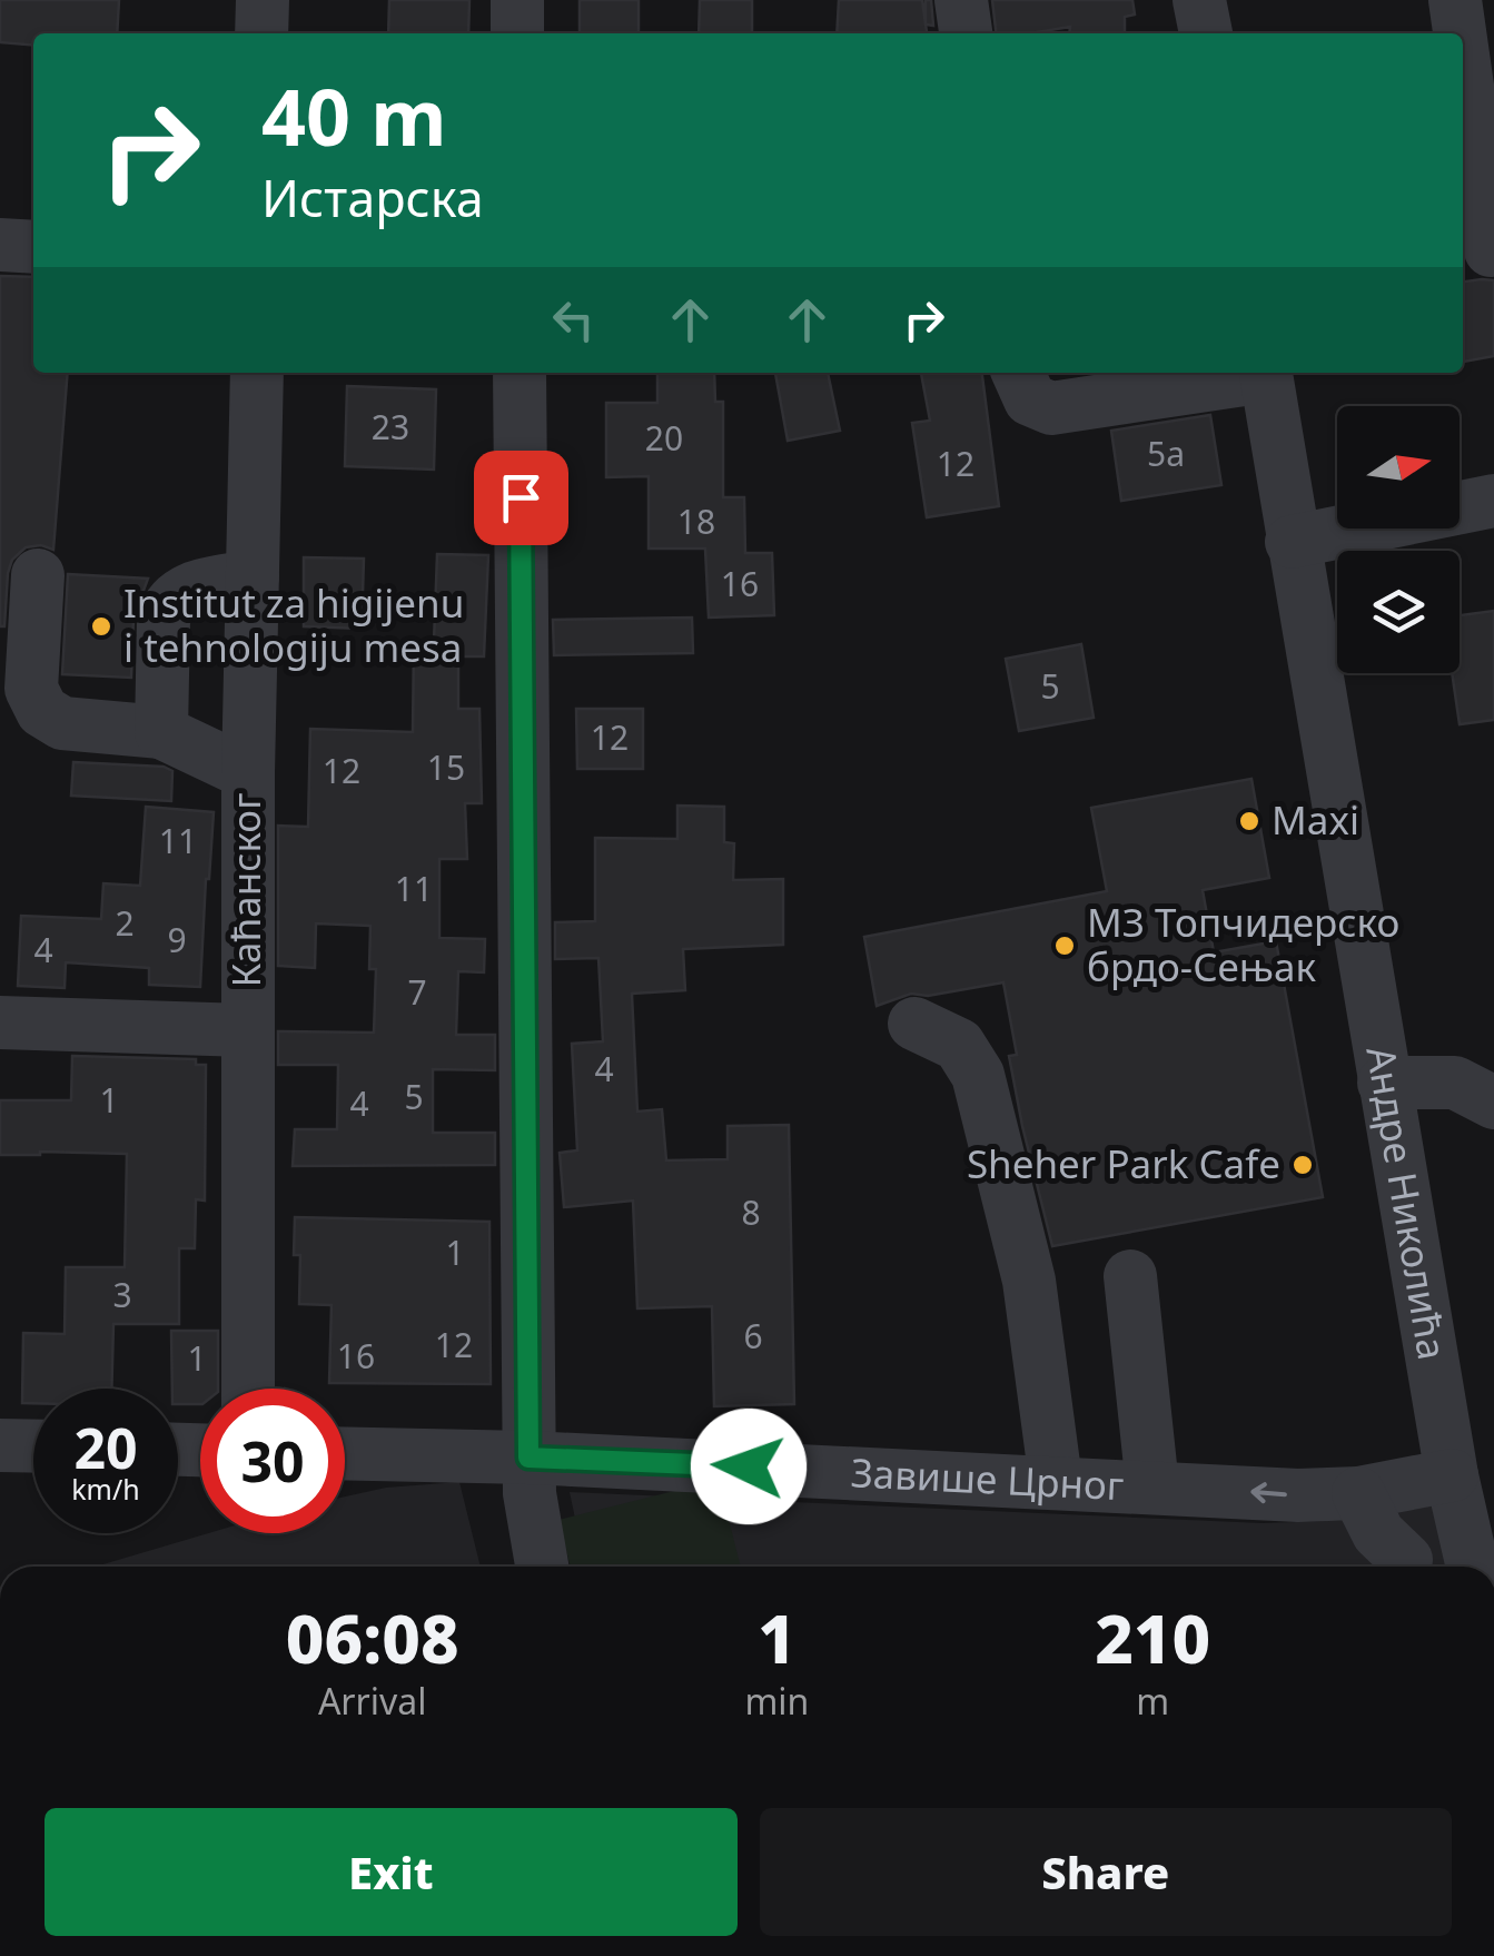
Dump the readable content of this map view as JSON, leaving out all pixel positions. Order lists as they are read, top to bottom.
{
  "streets": {
    "street": ["Каћанског", "Андре Николића", "Завише Црног"]
  },
  "crossings": [
    ["Андре Николића", "Завише Црног"]
  ],
  "places": [
    "Institut za higijenu i tehnologiju mesa",
    "Maxi",
    "МЗ Топчидерско брдо-Сењак",
    "Sheher Park Cafe"
  ],
  "house_numbers": [
    "23",
    "20",
    "5a",
    "12",
    "18",
    "16",
    "5",
    "12",
    "15",
    "12",
    "11",
    "11",
    "2",
    "9",
    "4",
    "7",
    "4",
    "5",
    "1",
    "4",
    "8",
    "1",
    "3",
    "6",
    "12",
    "16",
    "1"
  ],
  "north": "right",
  "page": {
    "turn": ["40 m", "Истарска"],
    "speed": "20 km/h",
    "limit": "30",
    "eta": [
      "06:08",
      "Arrival",
      "1",
      "min",
      "210",
      "m"
    ],
    "buttons": ["Exit", "Share"]
  }
}
